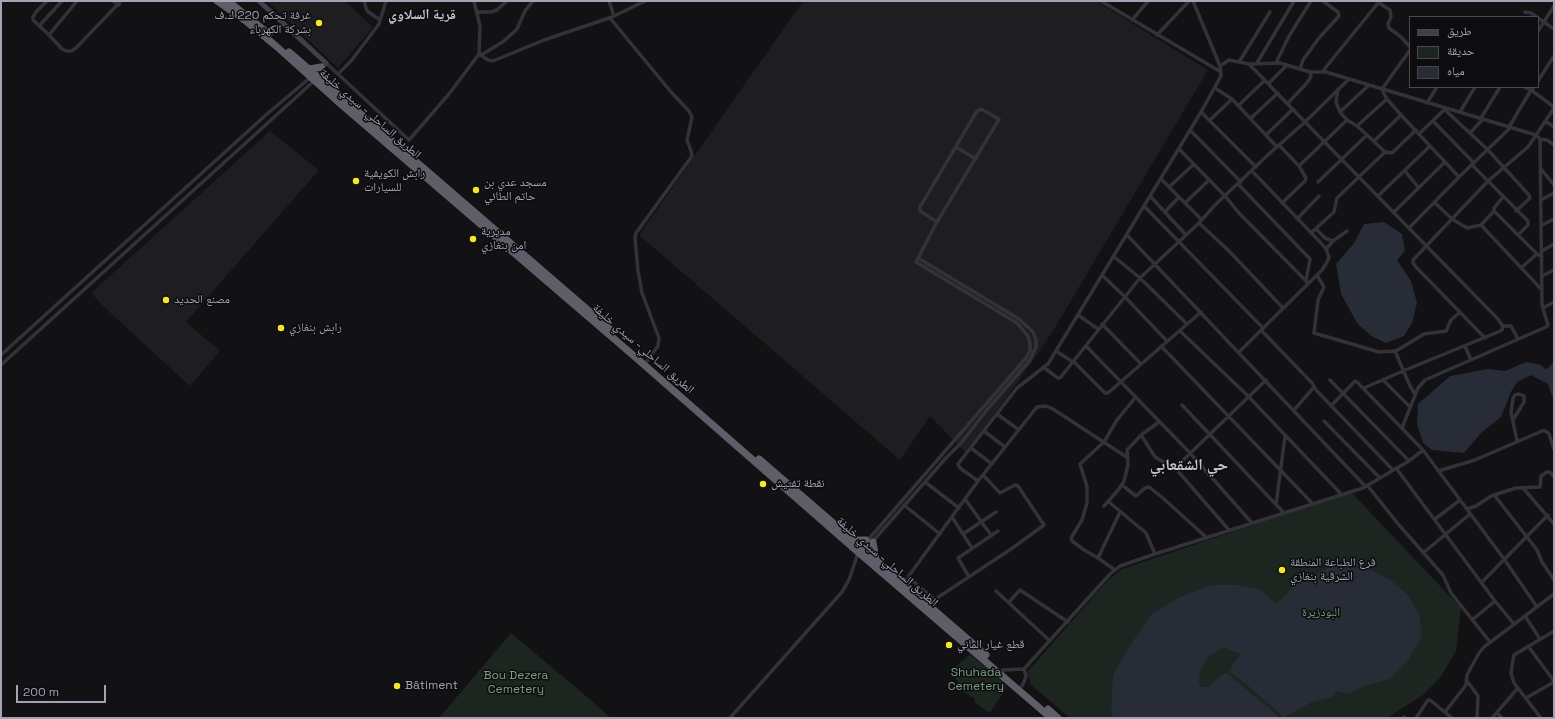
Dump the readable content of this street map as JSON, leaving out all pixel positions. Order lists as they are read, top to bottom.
{
  "streets": {
    "highway": ["الطريق الساحلي- سيدي خليفة"]
  },
  "districts": ["قرية السلاوي", "حي الشقعابي"],
  "parks": ["البودزيرة", "Shuhada Cemetery", "Bou Dezera Cemetery"],
  "places": [
    "غرفة تحكم 220 ك.ف بشركة الكهرباء",
    "رابش الكويفية للسيارات",
    "مسجد عدي بن حاتم الطائي",
    "مديرية امن بنغازي",
    "مصنع الحديد",
    "رابش بنغازي",
    "نقطة تفتيش",
    "فرع الطباعة المنطقة الشرقية بنغازي",
    "قطع غيار الماني",
    "Bâtiment"
  ],
  "legend": ["طريق", "حديقة", "مياه"],
  "scale_bar": "200 m"
}
